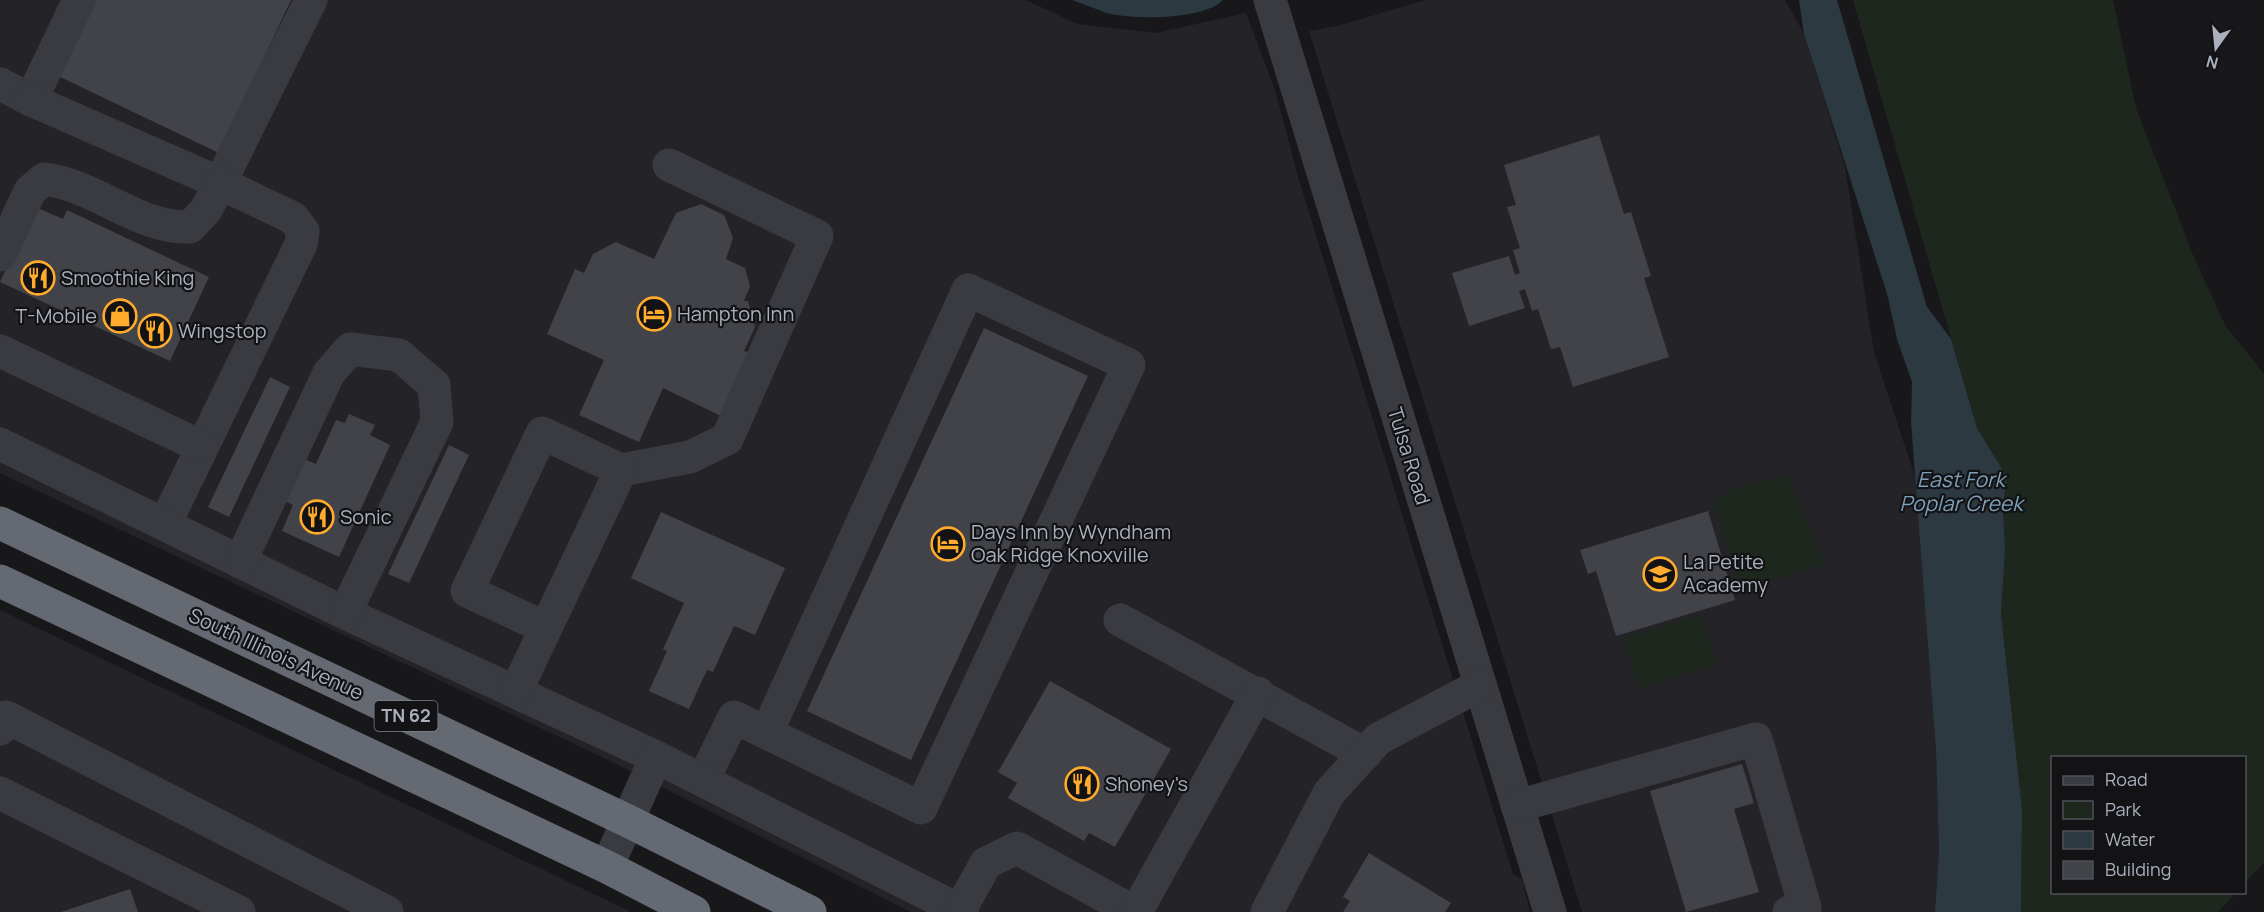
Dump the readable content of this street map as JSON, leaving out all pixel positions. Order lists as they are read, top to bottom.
{
  "streets": {
    "highway": ["South Illinois Avenue", "TN 62"],
    "street": ["Tulsa Road"]
  },
  "water": ["East Fork Poplar Creek"],
  "places": {
    "restaurant": [
      "Smoothie King",
      "Wingstop",
      "Sonic",
      "Shoney's"
    ],
    "hotel": ["Hampton Inn", "Days Inn by Wyndham Oak Ridge Knoxville"],
    "shop": ["T-Mobile"],
    "school or university": ["La Petite Academy"]
  },
  "legend": [
    "Road",
    "Park",
    "Water",
    "Building"
  ],
  "north": "bottom"
}
